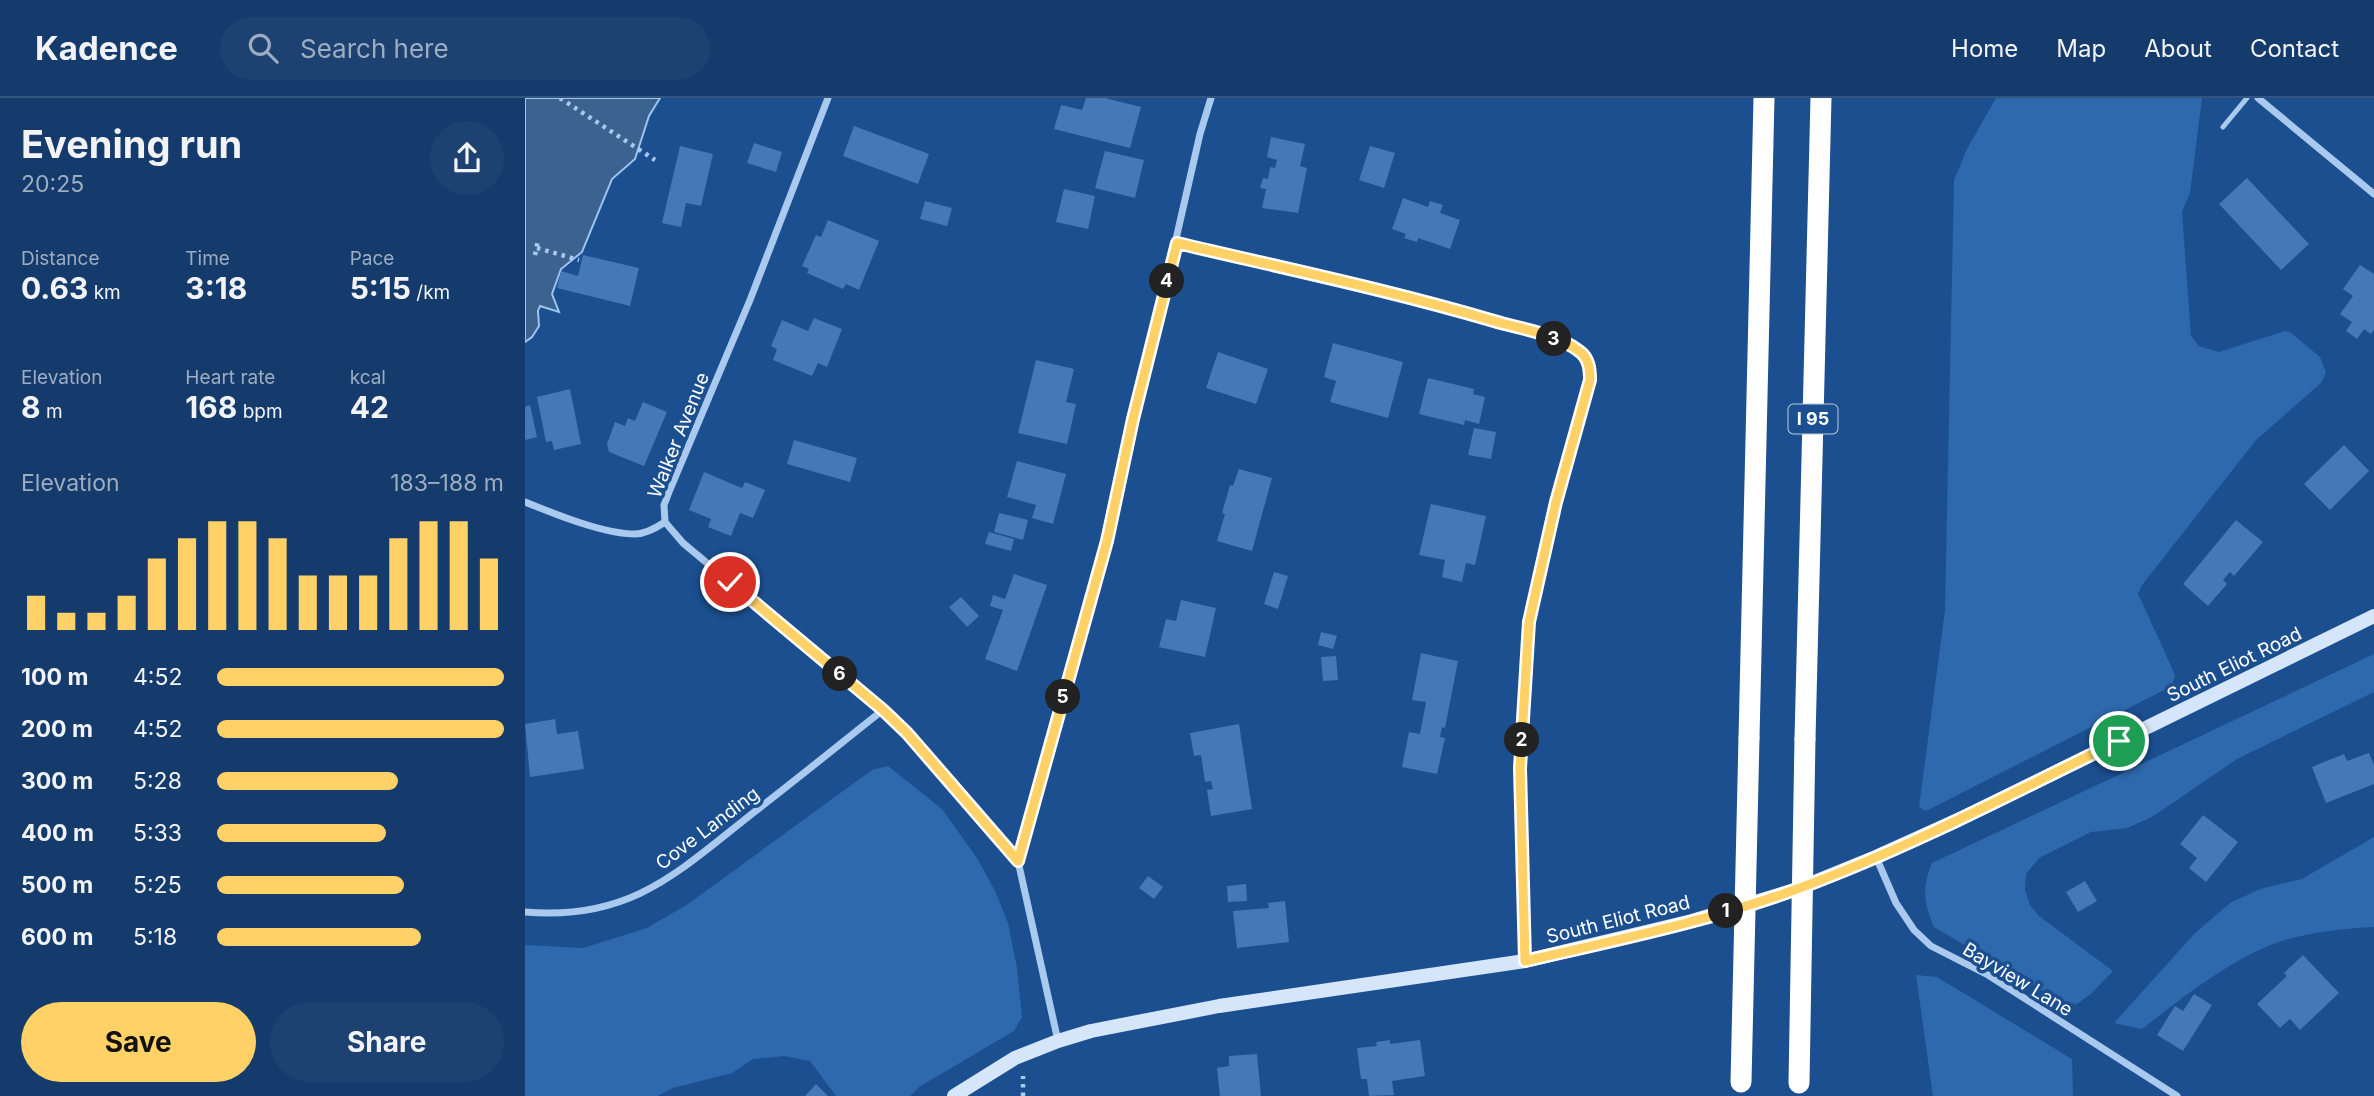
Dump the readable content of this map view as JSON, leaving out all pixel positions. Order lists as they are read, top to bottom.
{
  "streets": {
    "highway": ["I 95"],
    "main road": ["South Eliot Road"],
    "street": ["Walker Avenue", "Cove Landing", "Bayview Lane"]
  },
  "crossings": [
    ["Walker Avenue", "Cove Landing"],
    ["South Eliot Road", "Bayview Lane"]
  ],
  "page": {
    "header": "Kadence",
    "search": "Search here",
    "nav": [
      "Home",
      "Map",
      "About",
      "Contact"
    ],
    "heading": ["Evening run", "20:25"],
    "stats": [
      ["Distance", "0.63 km"],
      ["Time", "3:18"],
      ["Pace", "5:15 /km"],
      ["Elevation", "8 m"],
      ["Heart rate", "168 bpm"],
      ["kcal", "42"]
    ],
    "pins": [
      "4",
      "3",
      "6",
      "5",
      "2",
      "1"
    ],
    "chart": ["Elevation", "183–188 m"],
    "list": [
      {
        "name": "100 m",
        "note": "4:52"
      },
      {
        "name": "200 m",
        "note": "4:52"
      },
      {
        "name": "300 m",
        "note": "5:28"
      },
      {
        "name": "400 m",
        "note": "5:33"
      },
      {
        "name": "500 m",
        "note": "5:25"
      },
      {
        "name": "600 m",
        "note": "5:18"
      }
    ],
    "buttons": ["Save", "Share"]
  }
}
